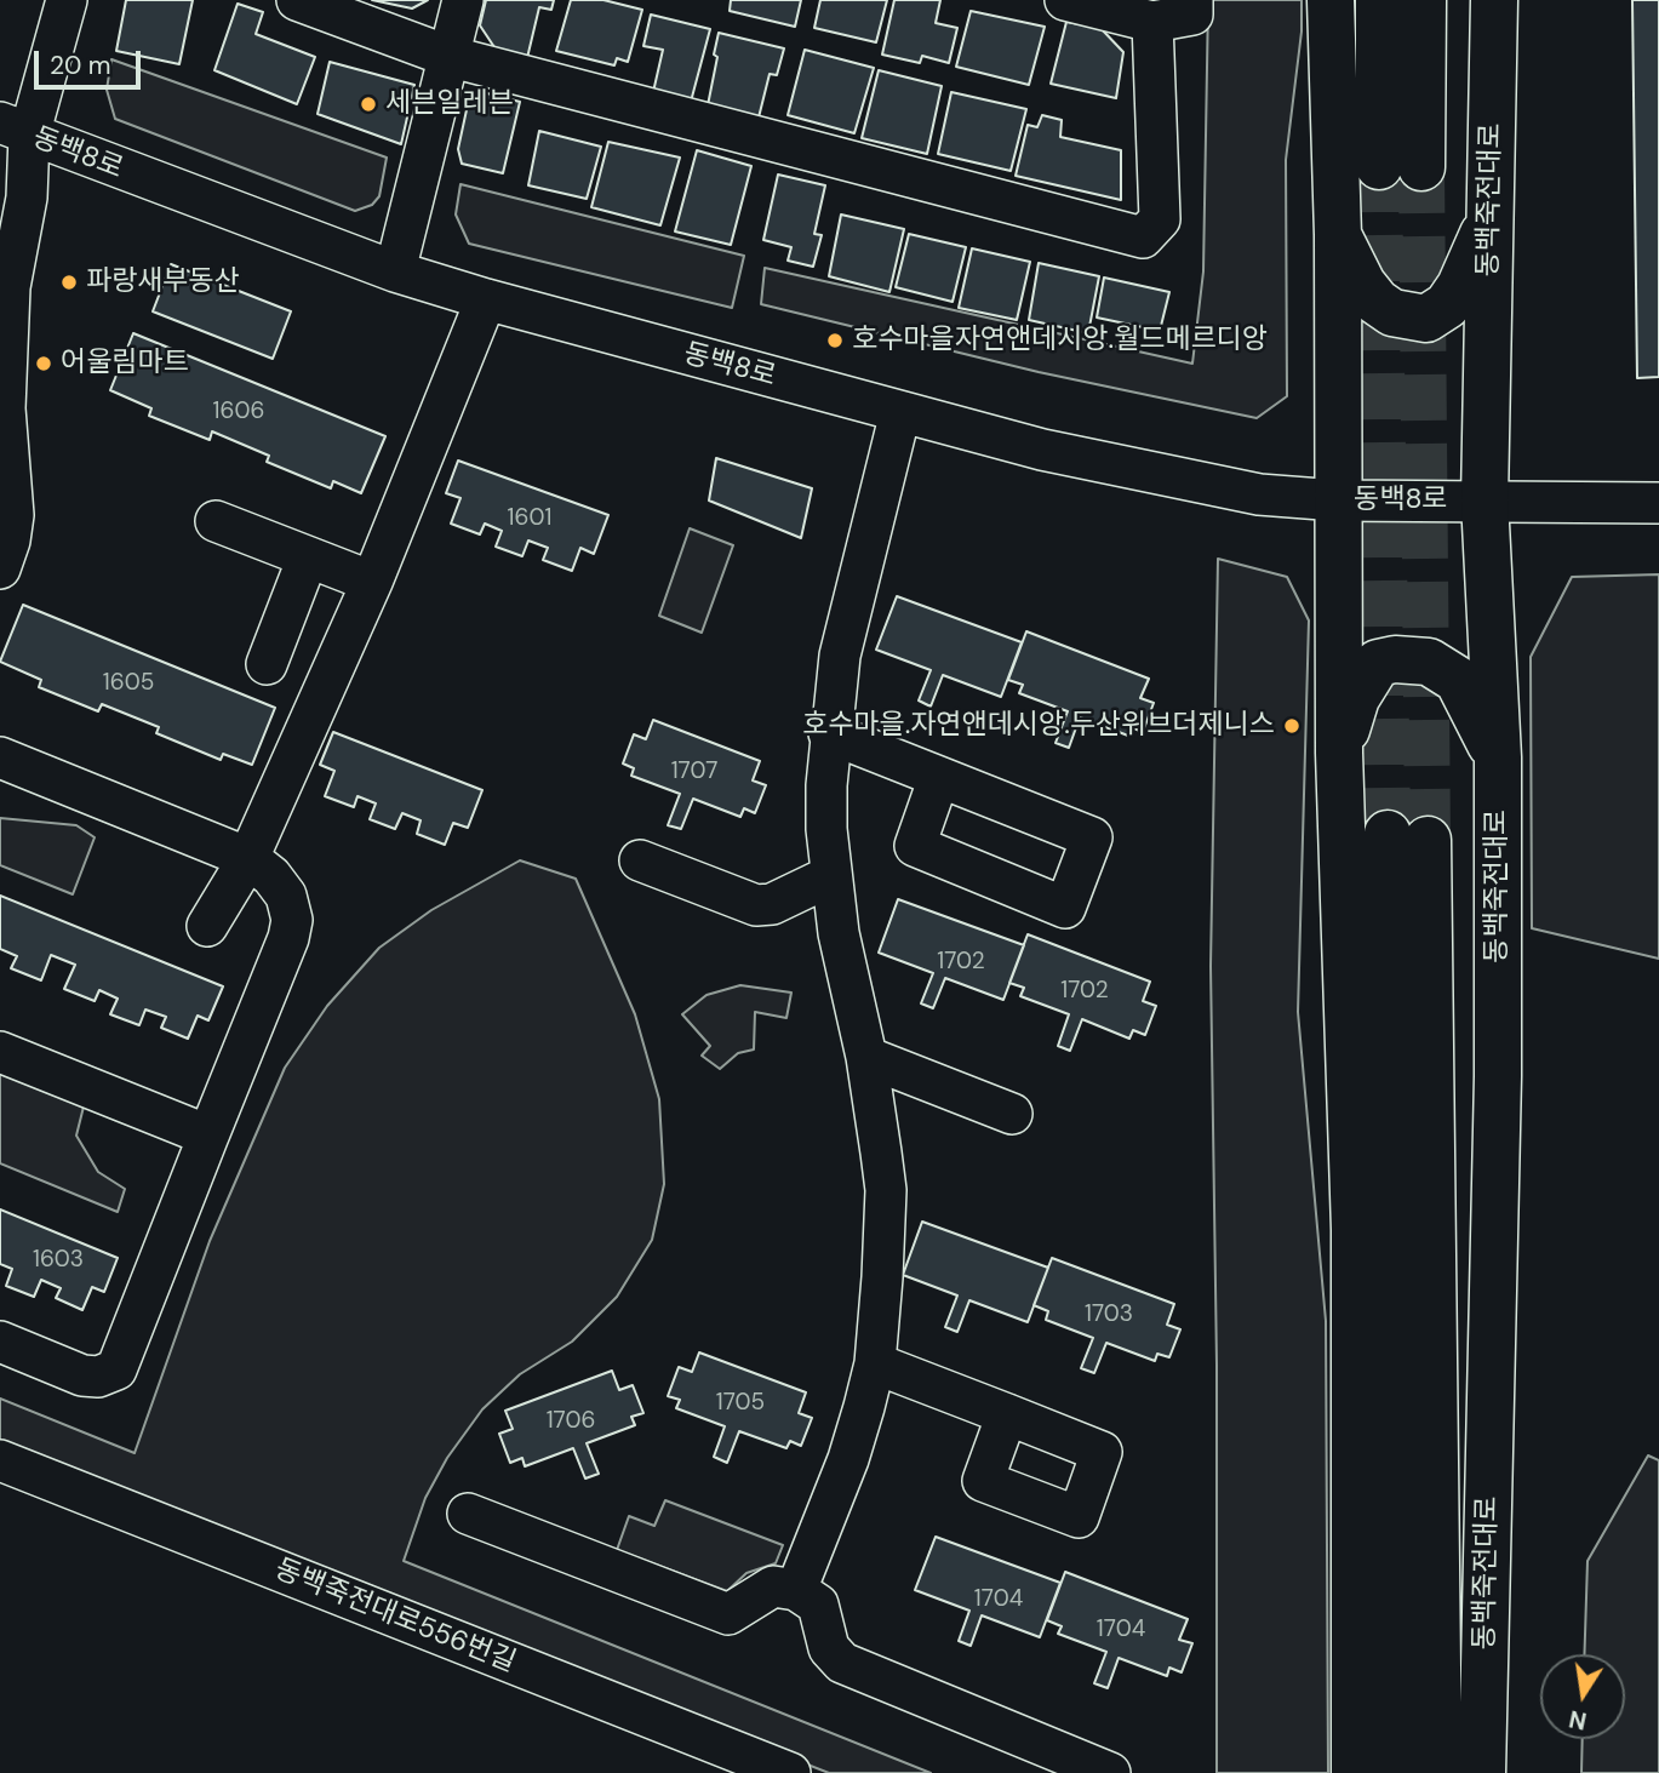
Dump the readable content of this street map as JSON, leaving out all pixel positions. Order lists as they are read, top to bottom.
{
  "streets": {
    "main road": ["동백죽전대로"],
    "street": ["동백8로", "동백죽전대로556번길"]
  },
  "crossings": [
    ["동백8로", "동백죽전대로"]
  ],
  "places": [
    "세븐일레븐",
    "파랑새부동산",
    "호수마을자연앤데시앙.월드메르디앙",
    "어울림마트",
    "호수마을.자연앤데시앙.두산위브더제니스"
  ],
  "house_numbers": [
    "1606",
    "1601",
    "1605",
    "1707",
    "1702",
    "1702",
    "1603",
    "1703",
    "1705",
    "1706",
    "1704",
    "1704"
  ],
  "scale_bar": "20 m",
  "north": "bottom"
}
